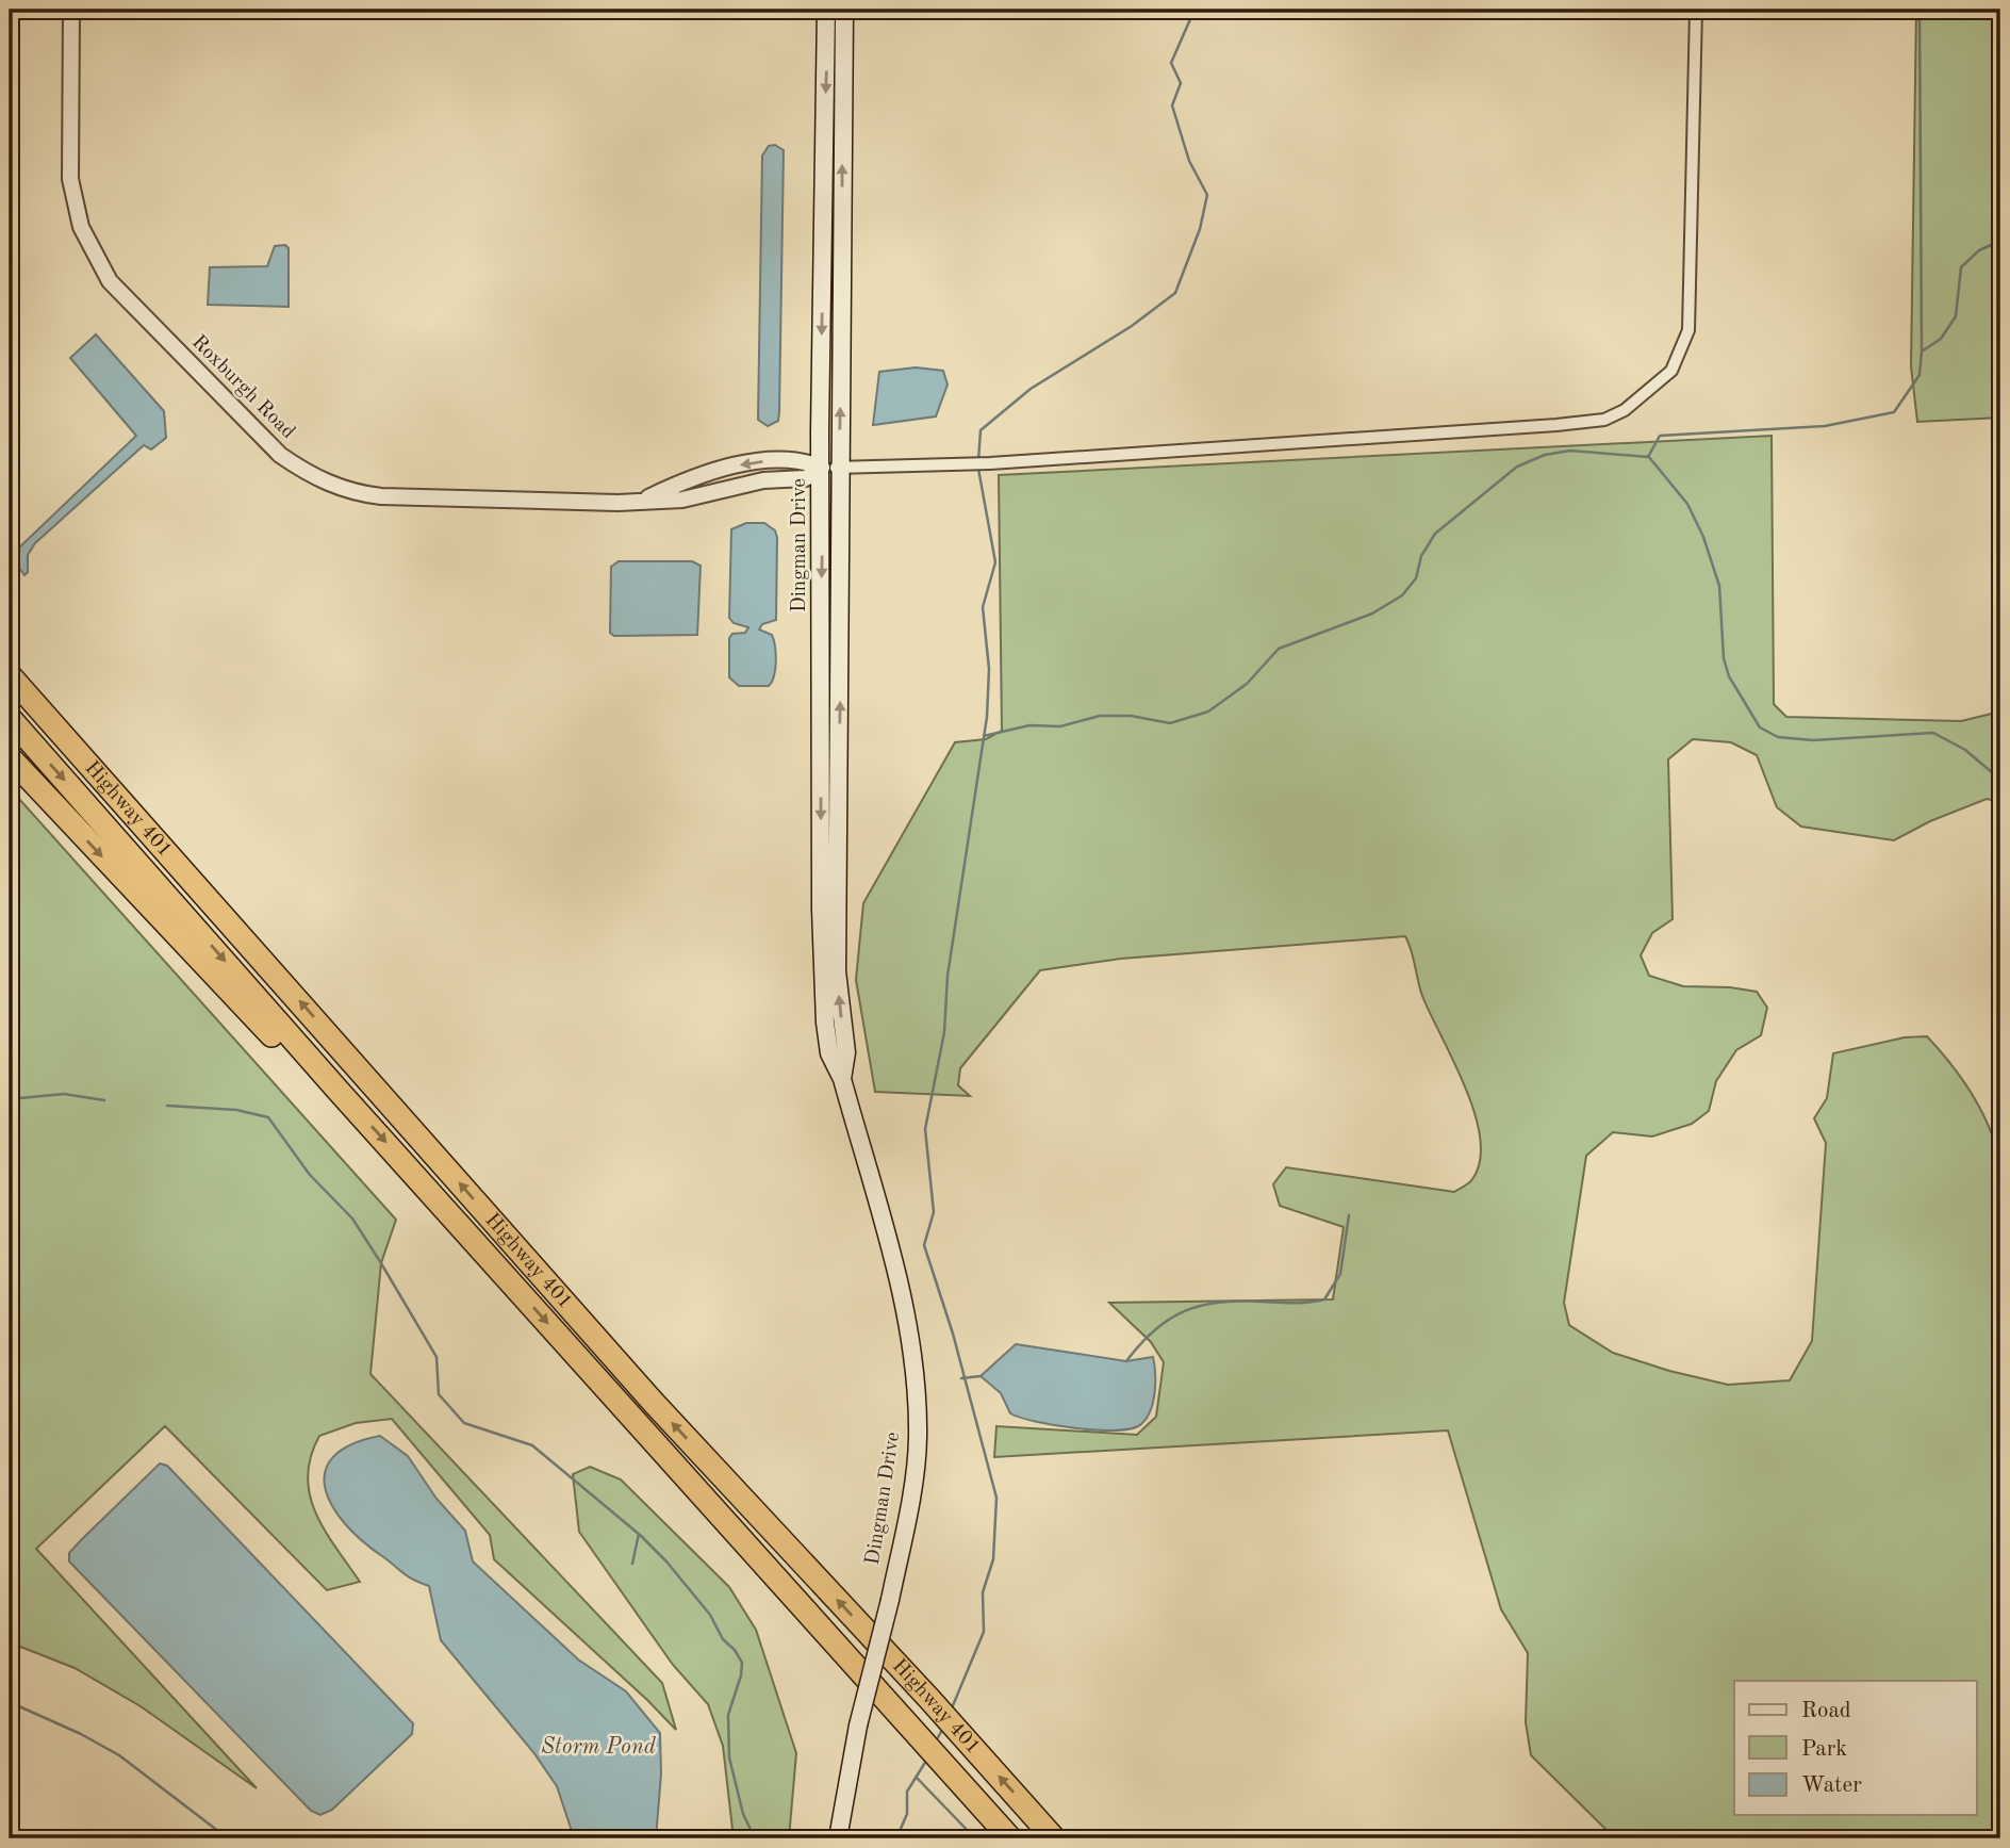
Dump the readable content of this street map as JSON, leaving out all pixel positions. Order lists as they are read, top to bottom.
{
  "streets": {
    "highway": ["Highway 401"],
    "main road": ["Dingman Drive"],
    "street": ["Roxburgh Road"]
  },
  "crossings": [
    ["Roxburgh Road", "Dingman Drive"]
  ],
  "water": ["Storm Pond"],
  "legend": ["Road", "Park", "Water"]
}
